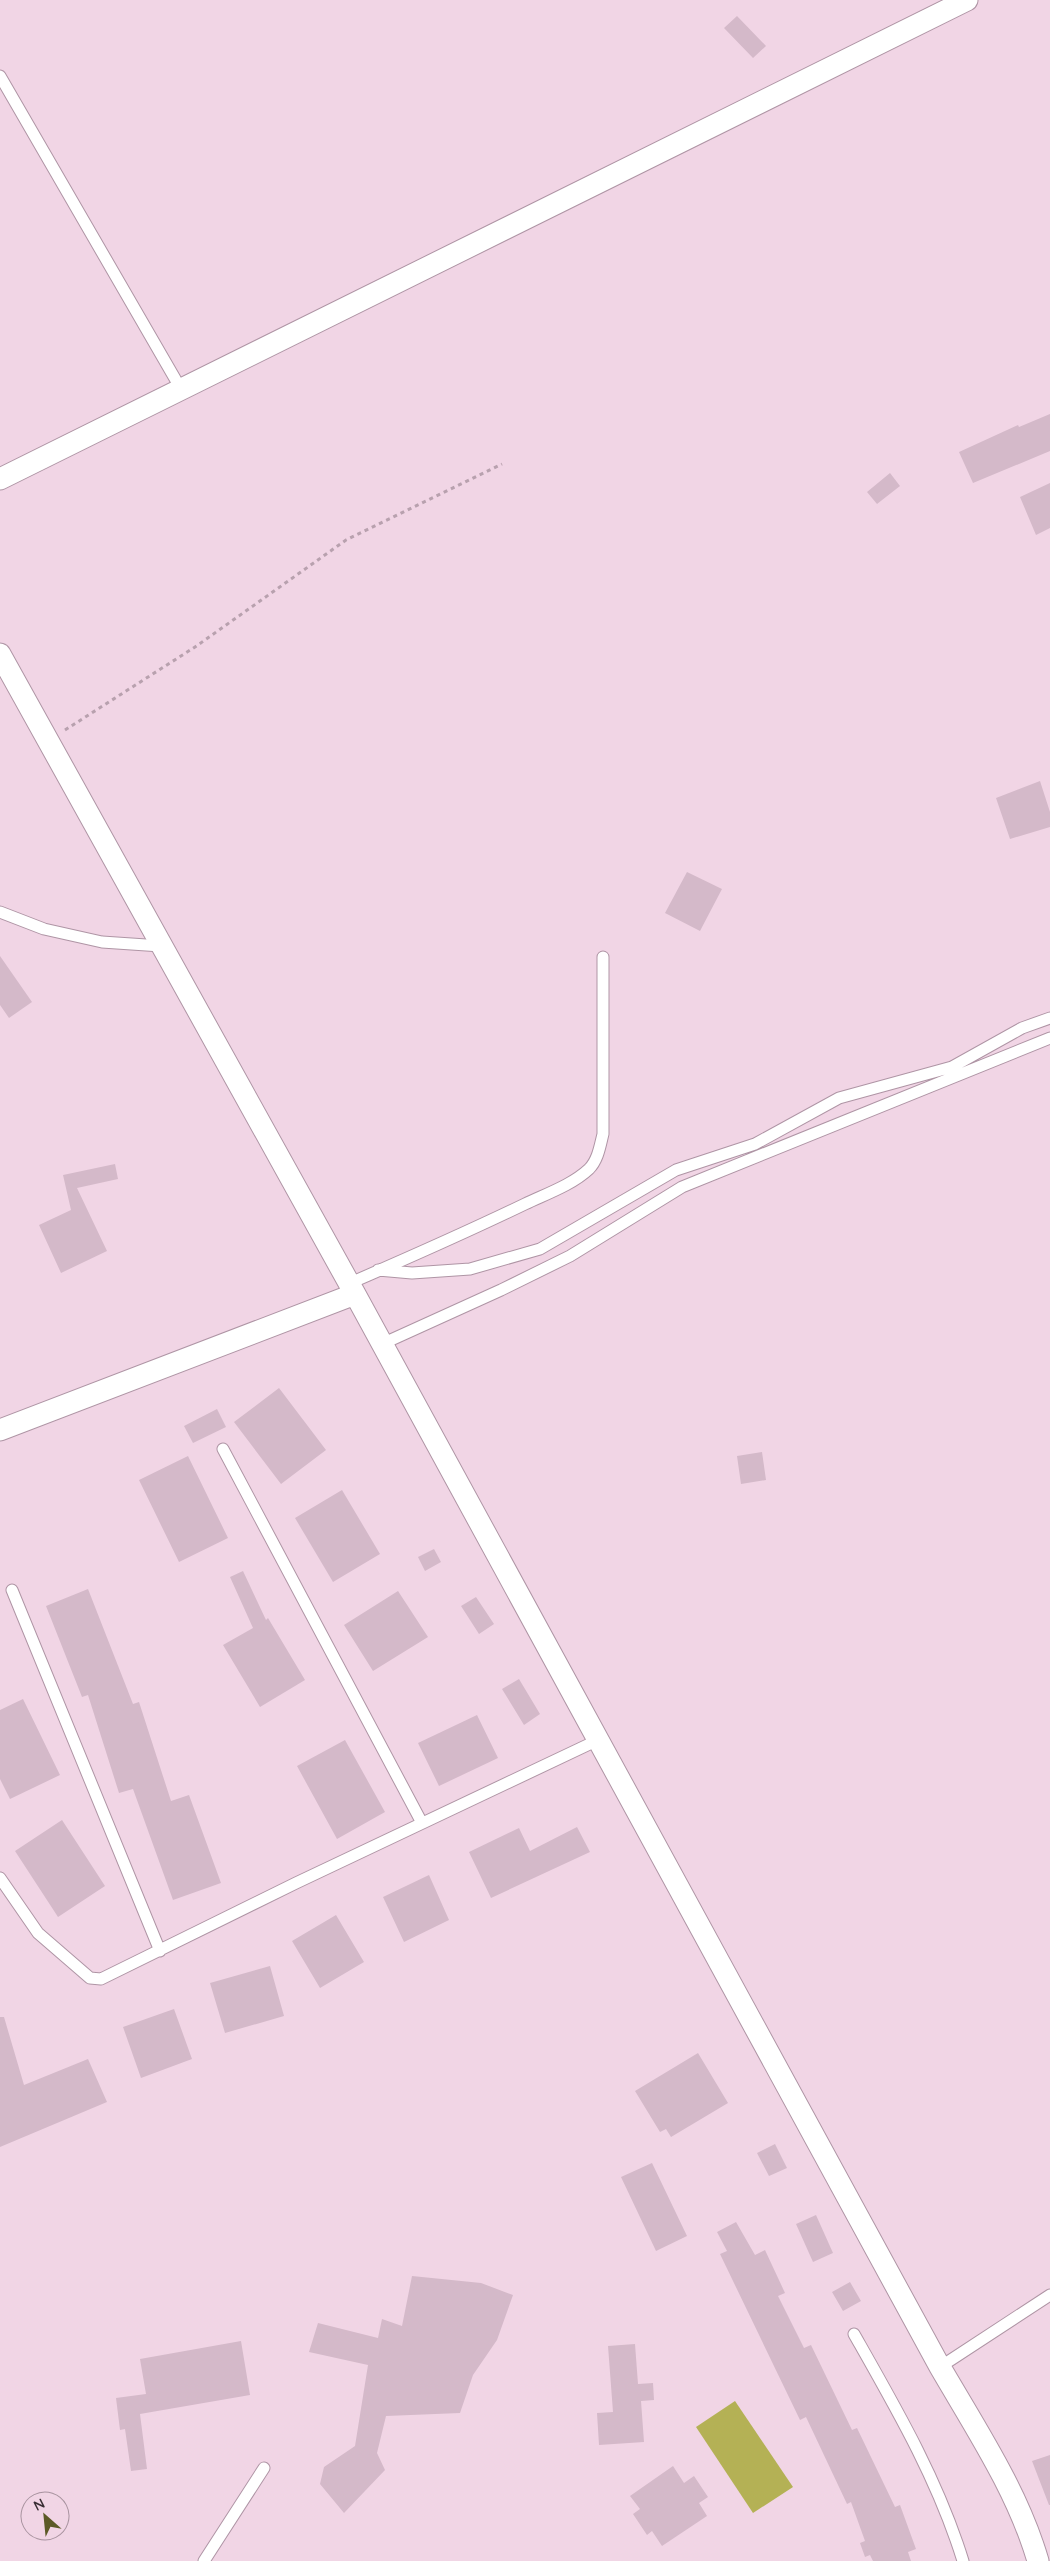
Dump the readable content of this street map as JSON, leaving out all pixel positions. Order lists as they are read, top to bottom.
{
  "north": "top left"
}
